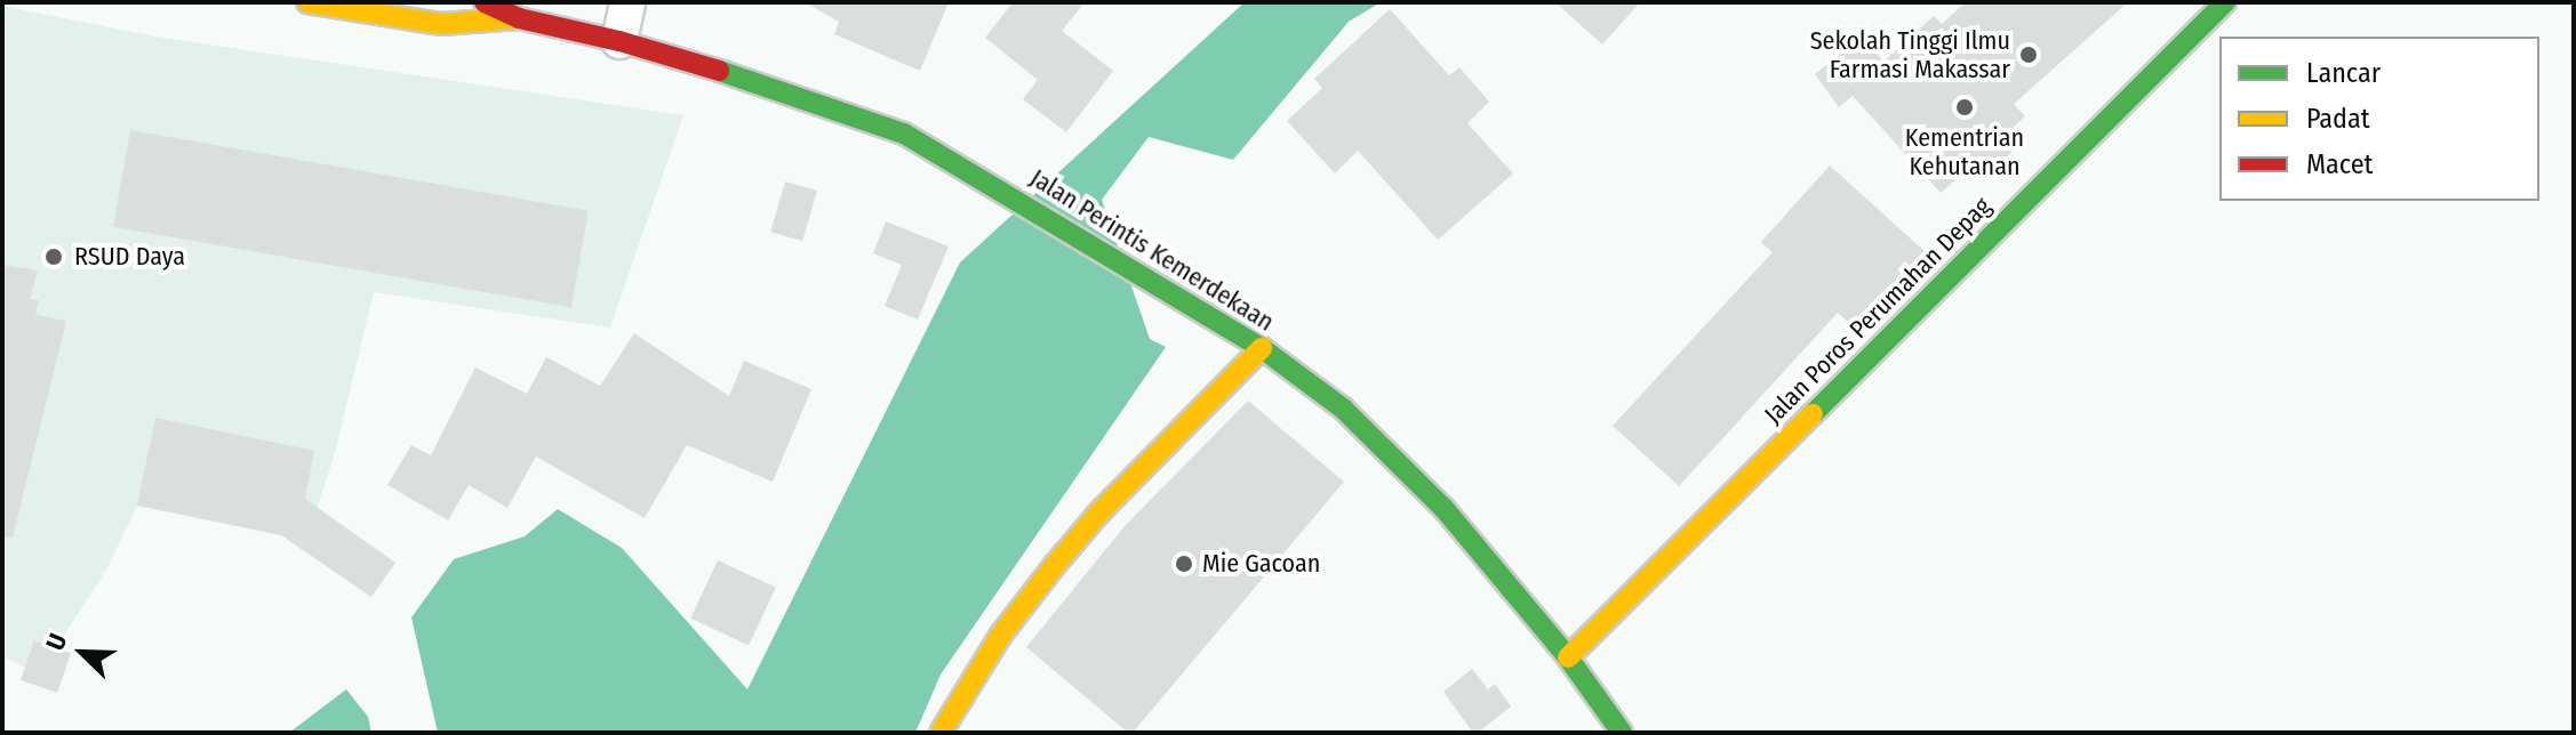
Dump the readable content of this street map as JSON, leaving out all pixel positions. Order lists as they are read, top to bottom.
{
  "streets": {
    "main road": ["Jalan Perintis Kemerdekaan", "Jalan Poros Perumahan Depag"]
  },
  "crossings": [
    ["Jalan Perintis Kemerdekaan", "Jalan Poros Perumahan Depag"]
  ],
  "places": [
    "Sekolah Tinggi Ilmu Farmasi Makassar",
    "Kementrian Kehutanan",
    "RSUD Daya",
    "Mie Gacoan"
  ],
  "legend": ["Lancar", "Padat", "Macet"],
  "north": "top left"
}
